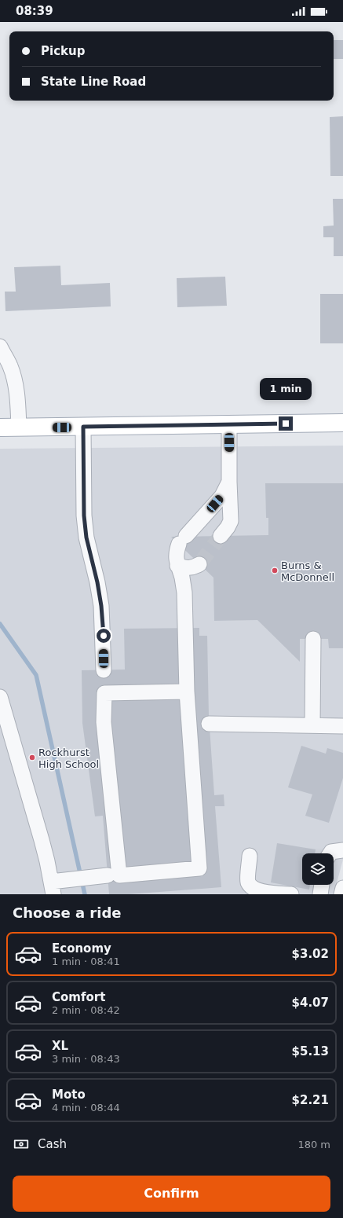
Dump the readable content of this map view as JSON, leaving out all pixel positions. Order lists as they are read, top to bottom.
{
  "places": ["Burns & McDonnell", "Rockhurst High School"],
  "page": {
    "status": "08:39",
    "banner": ["Pickup", "State Line Road"],
    "bubble": "1 min",
    "heading": "Choose a ride",
    "list": [
      {
        "name": "Economy",
        "note": "1 min · 08:41",
        "value": "$3.02"
      },
      {
        "name": "Comfort",
        "note": "2 min · 08:42",
        "value": "$4.07"
      },
      {
        "name": "XL",
        "note": "3 min · 08:43",
        "value": "$5.13"
      },
      {
        "name": "Moto",
        "note": "4 min · 08:44",
        "value": "$2.21"
      }
    ],
    "pay": ["Cash", "180 m"],
    "buttons": "Confirm"
  }
}
